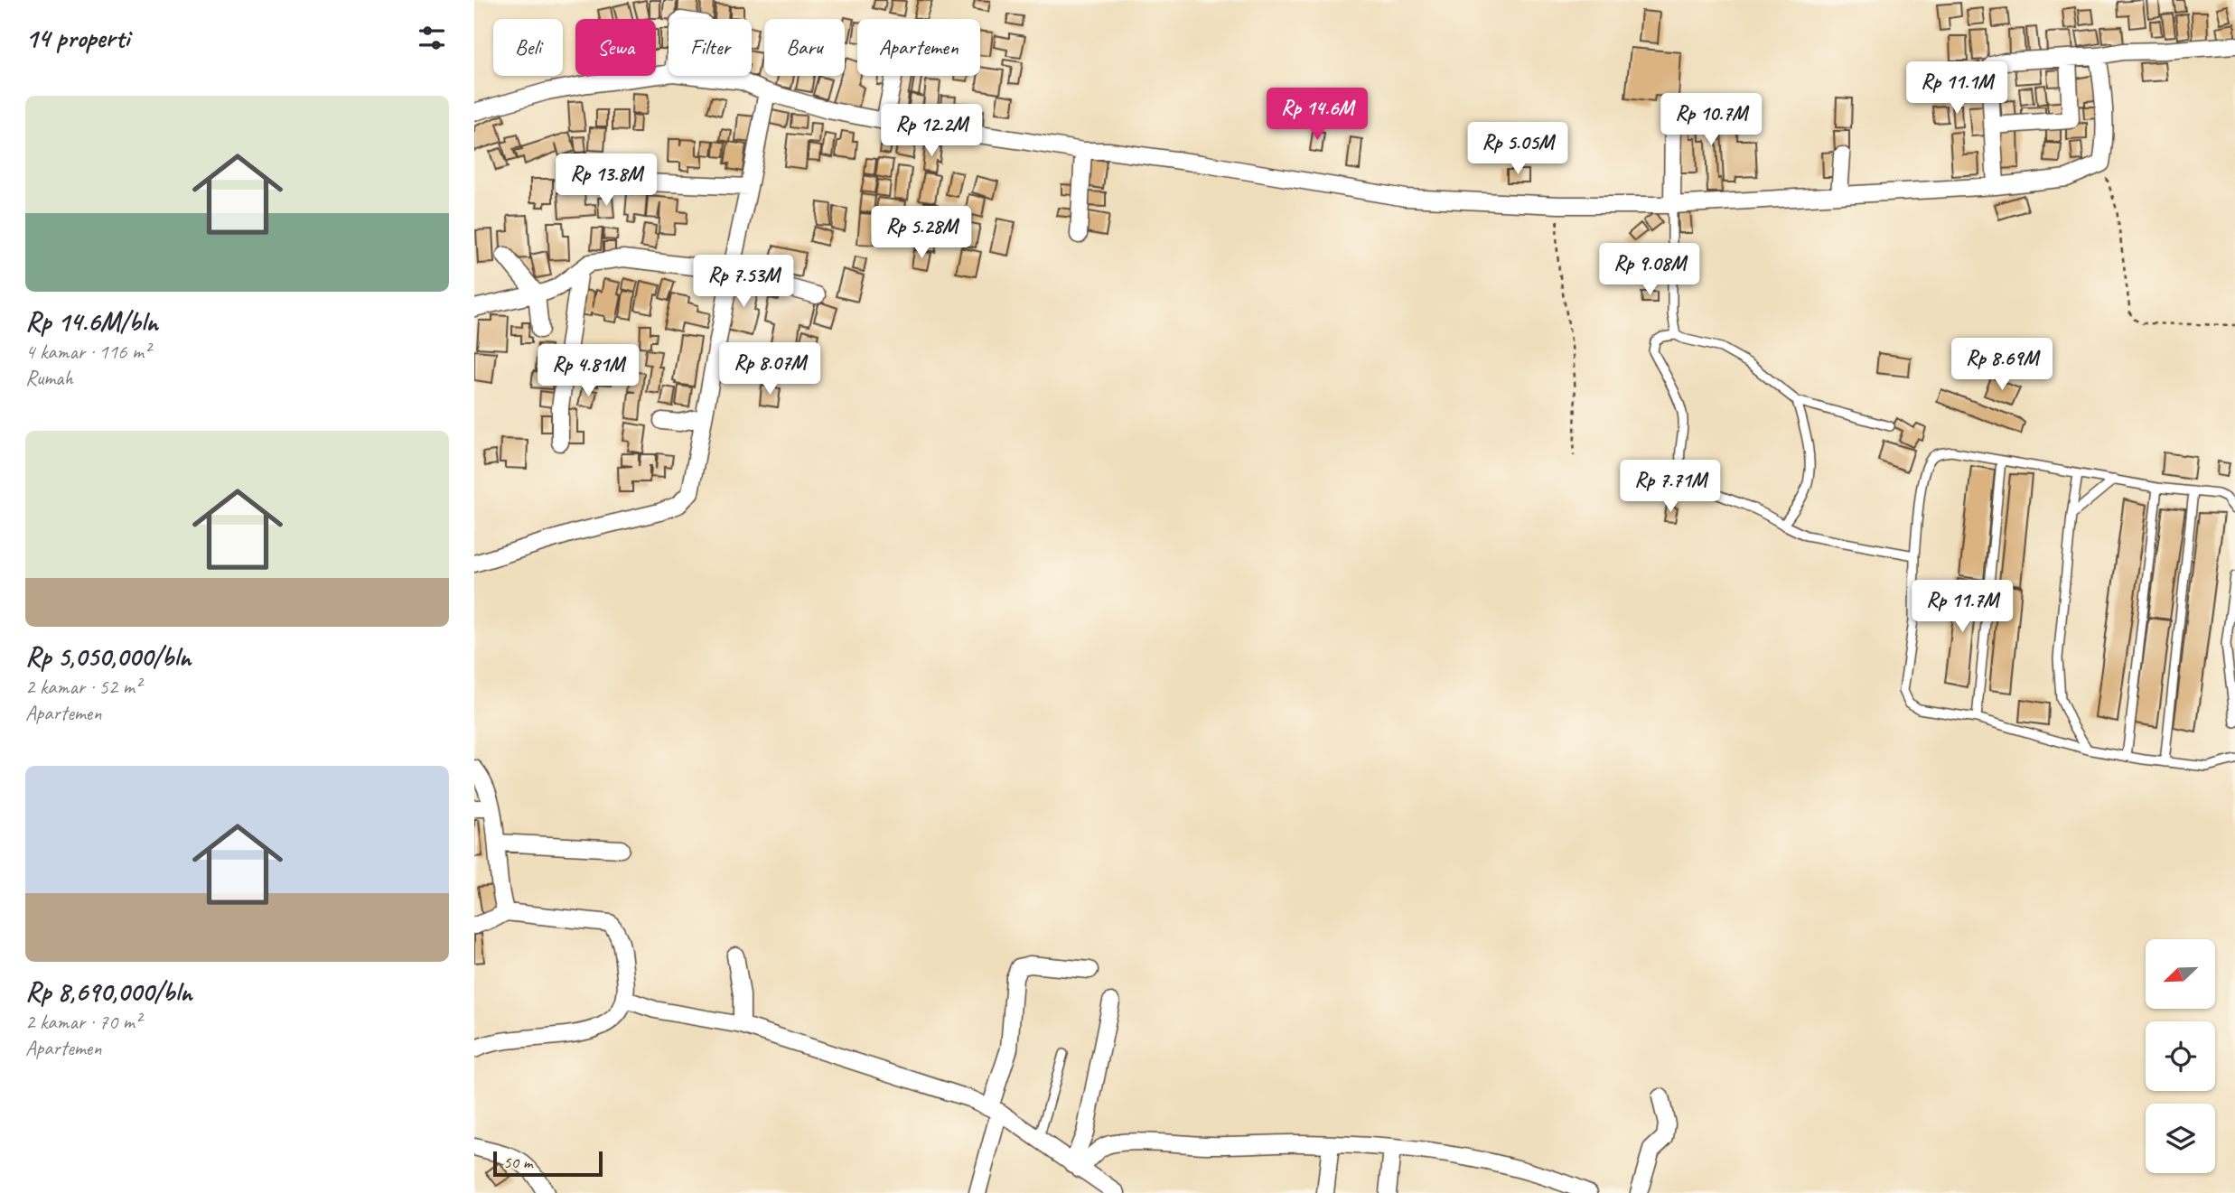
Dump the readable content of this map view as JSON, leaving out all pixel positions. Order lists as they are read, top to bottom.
{
  "scale_bar": "50 m",
  "north": "bottom left",
  "page": {
    "heading": "14 properti",
    "chip": [
      "Beli",
      "Sewa",
      "Filter",
      "Baru",
      "Apartemen"
    ],
    "price": [
      "Rp 11.1M",
      "Rp 14.6M",
      "Rp 10.7M",
      "Rp 12.2M",
      "Rp 5.05M",
      "Rp 13.8M",
      "Rp 5.28M",
      "Rp 9.08M",
      "Rp 7.53M",
      "Rp 8.69M",
      "Rp 8.07M",
      "Rp 4.81M",
      "Rp 7.71M",
      "Rp 11.7M"
    ],
    "list": [
      {
        "name": "Rp 14.6M/bln",
        "note": "4 kamar · 116 m² · Rumah"
      },
      {
        "name": "Rp 5,050,000/bln",
        "note": "2 kamar · 52 m² · Apartemen"
      },
      {
        "name": "Rp 8,690,000/bln",
        "note": "2 kamar · 70 m² · Apartemen"
      }
    ],
    "scale": "50 m"
  }
}
